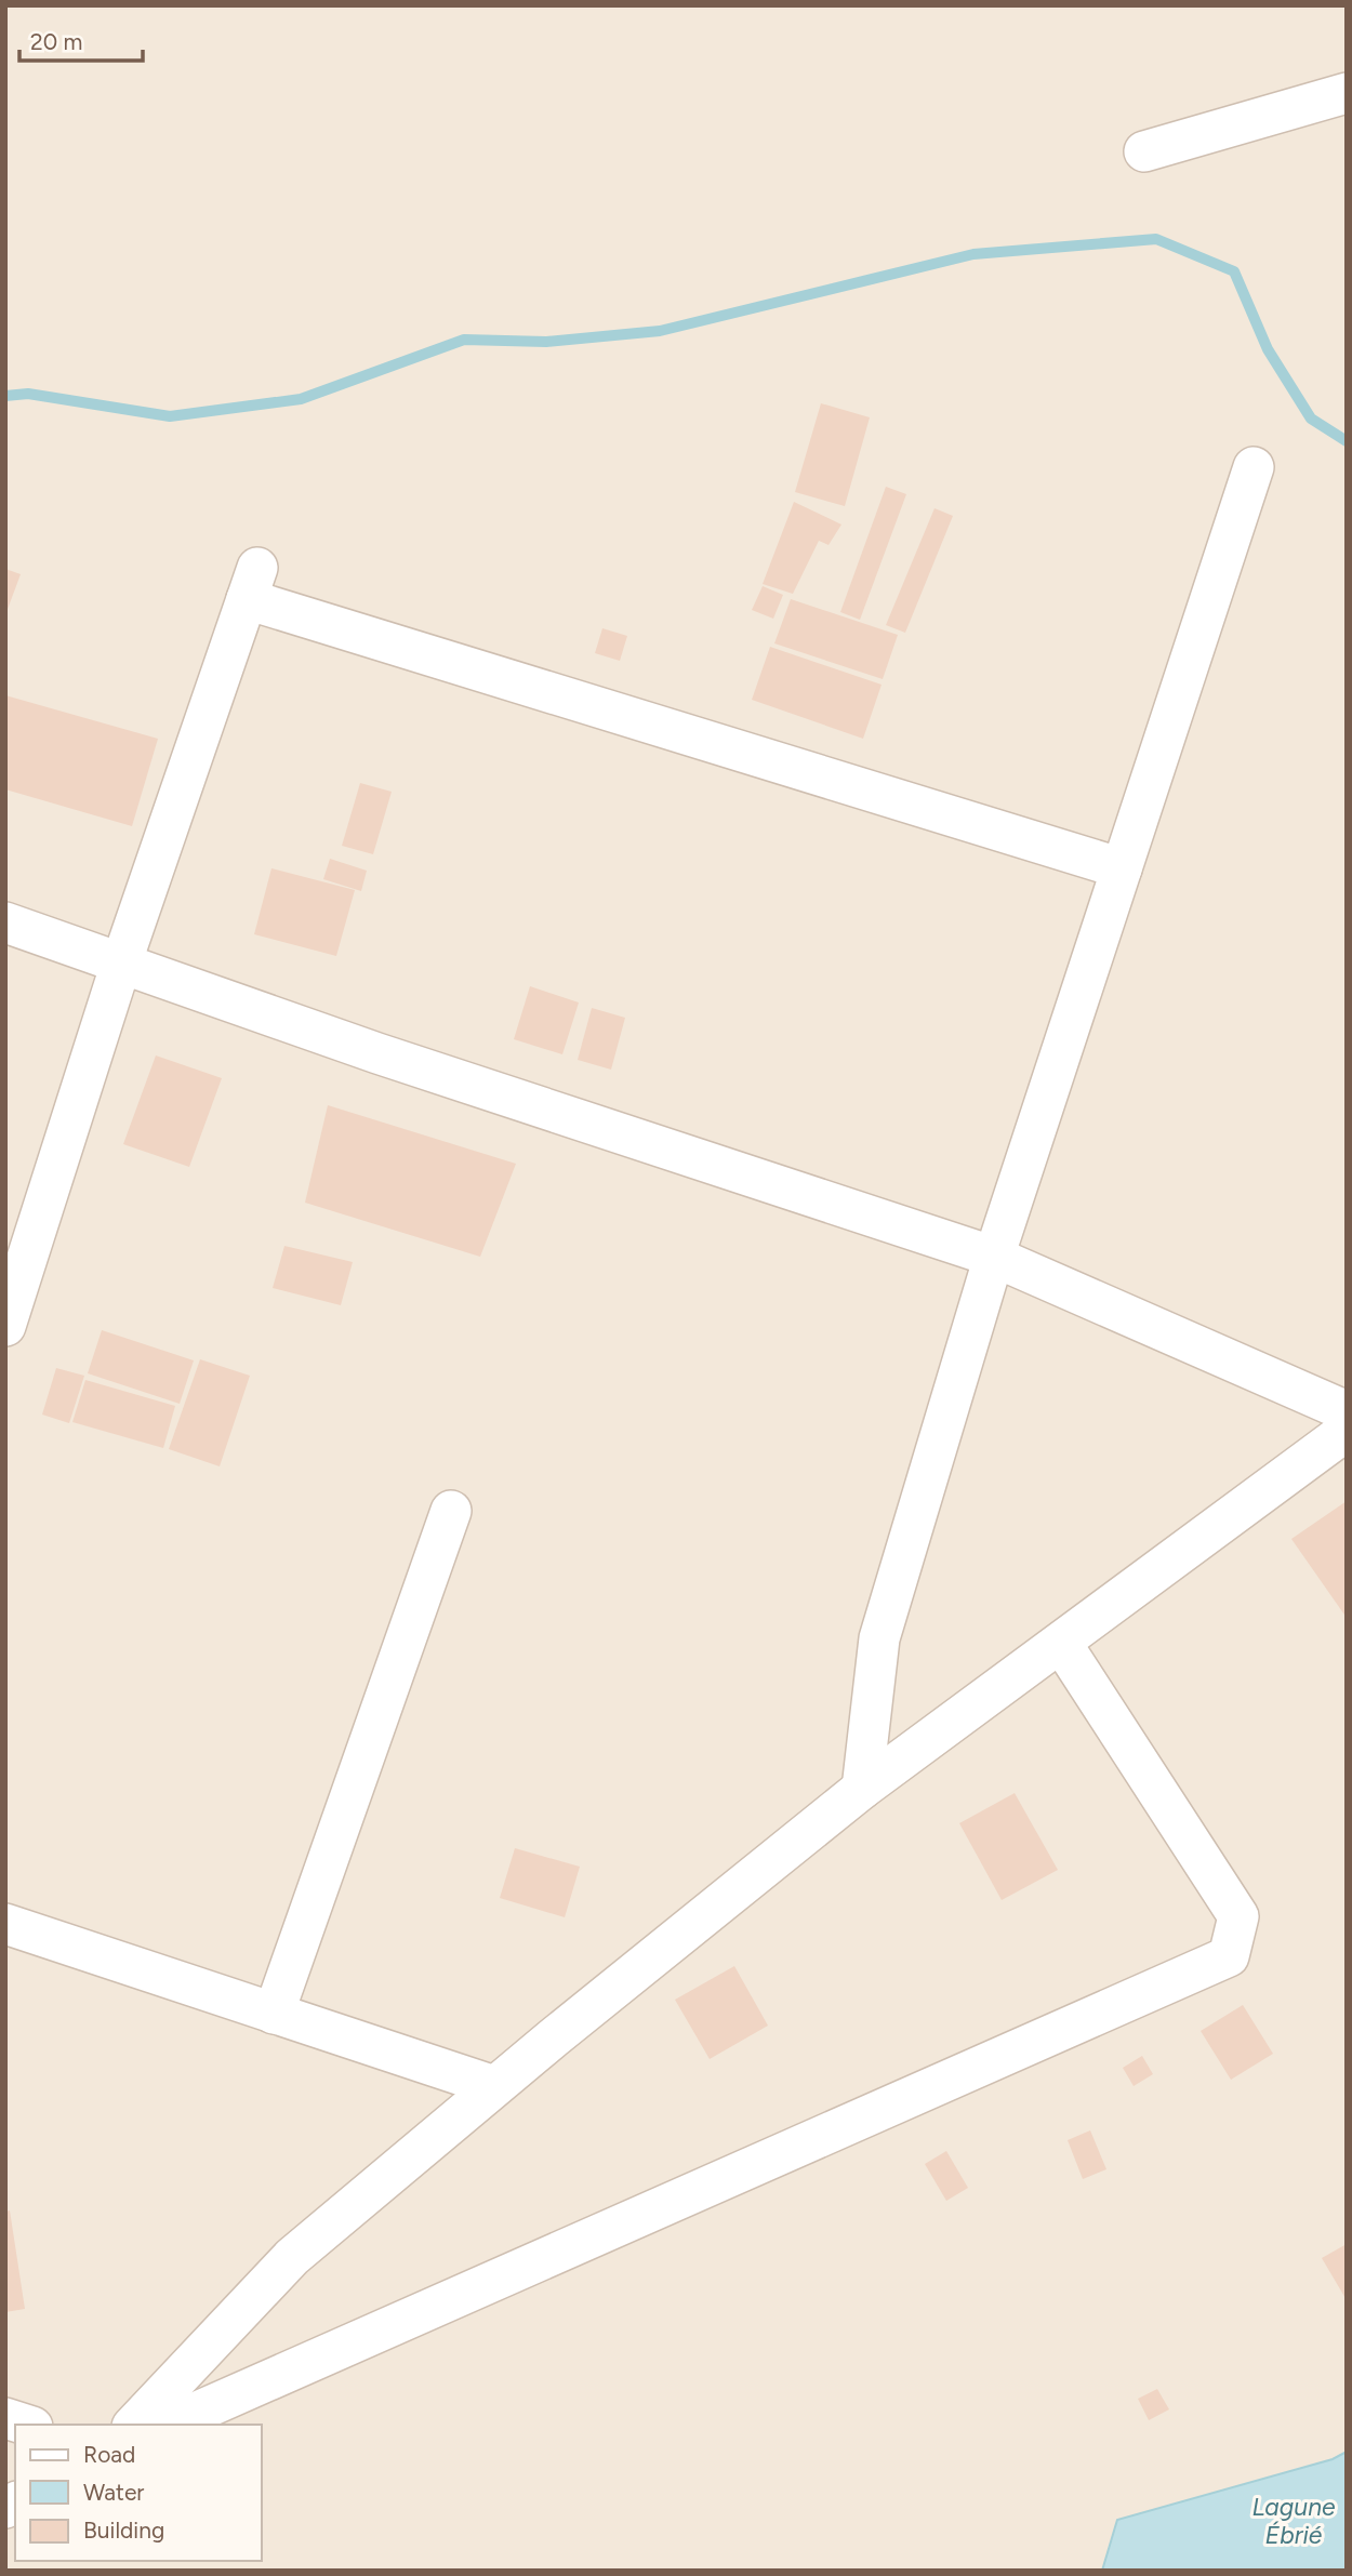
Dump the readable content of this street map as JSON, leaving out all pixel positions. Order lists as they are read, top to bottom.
{
  "water": ["Lagune Ébrié"],
  "legend": ["Road", "Water", "Building"],
  "scale_bar": "20 m"
}
